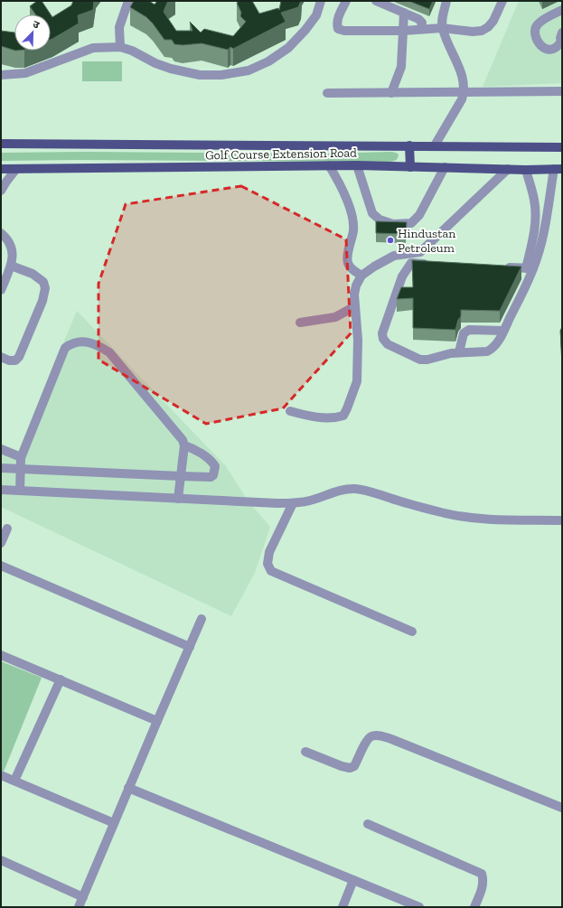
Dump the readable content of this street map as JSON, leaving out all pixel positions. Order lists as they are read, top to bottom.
{
  "streets": {
    "main road": ["Golf Course Extension Road"]
  },
  "places": ["Hindustan Petroleum"],
  "north": "top right"
}
